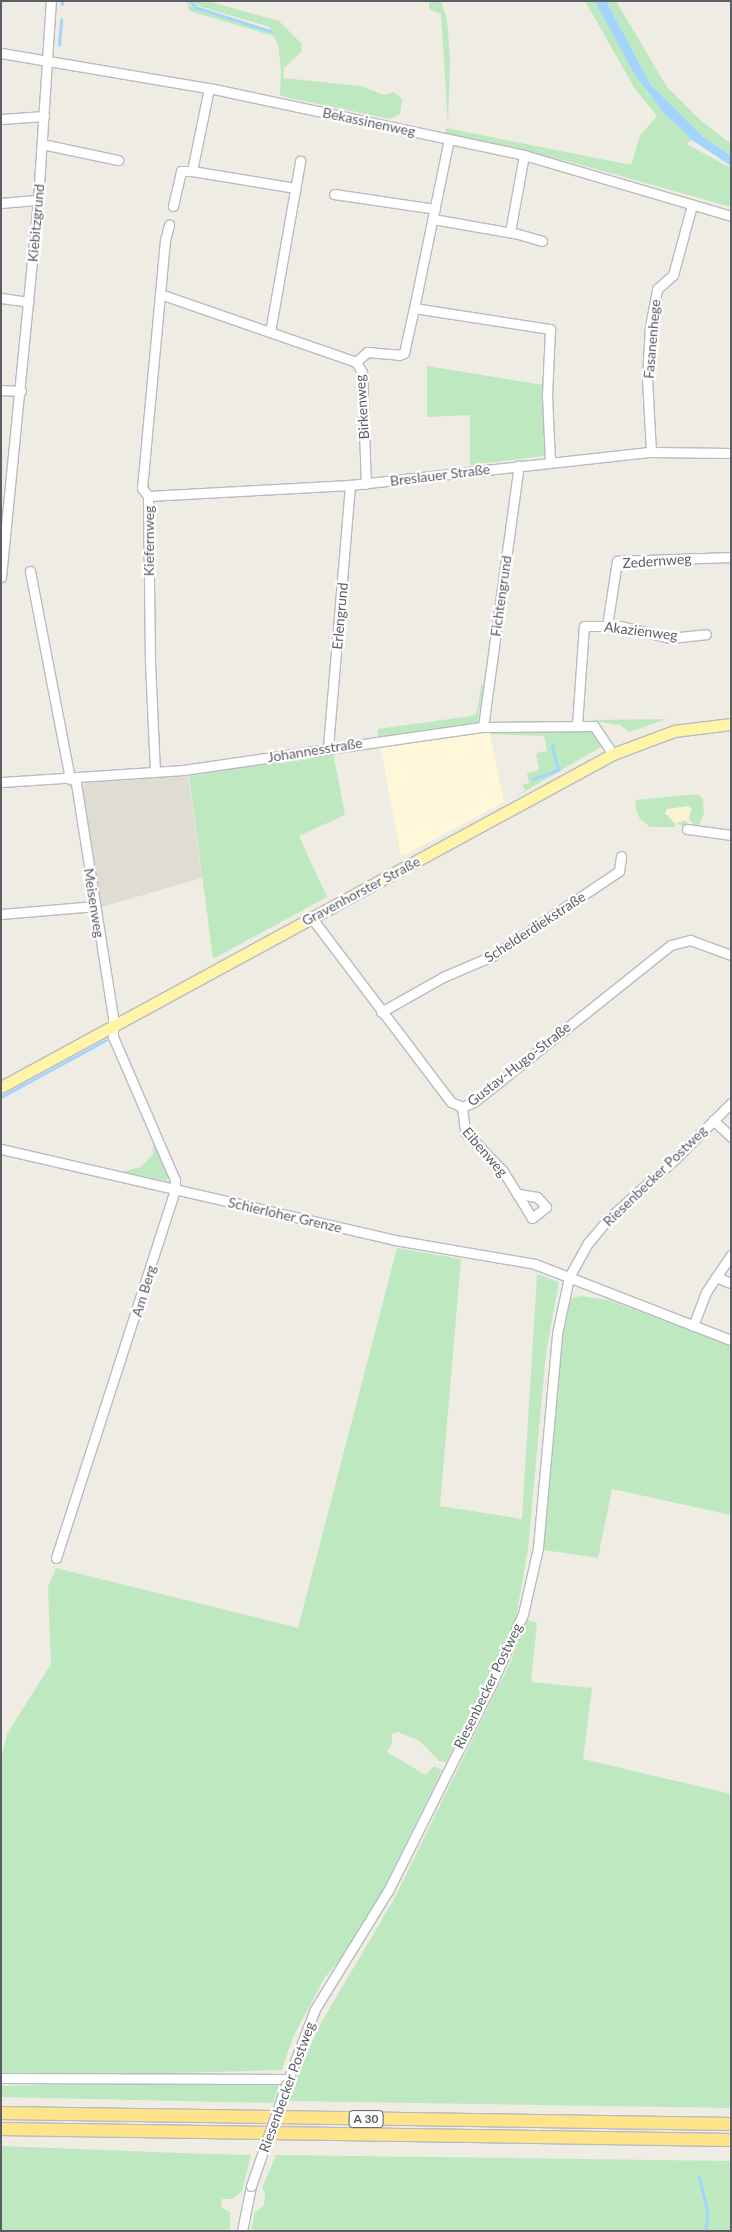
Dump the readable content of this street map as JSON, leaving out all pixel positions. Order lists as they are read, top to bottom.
{
  "streets": {
    "highway": ["A 30"],
    "main road": ["Gravenhorster Straße"],
    "street": [
      "Bekassinenweg",
      "Kiebitzgrund",
      "Fasanenhege",
      "Birkenweg",
      "Breslauer Straße",
      "Kiefernweg",
      "Zedernweg",
      "Fichtengrund",
      "Erlengrund",
      "Akazienweg",
      "Johannesstraße",
      "Meisenweg",
      "Schelderdiekstraße",
      "Gustav-Hugo-Straße",
      "Eibenweg",
      "Riesenbecker Postweg",
      "Schierloher Grenze",
      "Am Berg"
    ]
  },
  "crossings": [
    ["Bekassinenweg", "Kiebitzgrund"],
    ["Bekassinenweg", "Fasanenhege"],
    ["Fasanenhege", "Breslauer Straße"],
    ["Birkenweg", "Breslauer Straße"],
    ["Birkenweg", "Kiefernweg"],
    ["Breslauer Straße", "Kiefernweg"],
    ["Breslauer Straße", "Fichtengrund"],
    ["Breslauer Straße", "Erlengrund"],
    ["Kiefernweg", "Johannesstraße"],
    ["Zedernweg", "Akazienweg"],
    ["Fichtengrund", "Johannesstraße"],
    ["Erlengrund", "Johannesstraße"],
    ["Akazienweg", "Johannesstraße"],
    ["Johannesstraße", "Gravenhorster Straße"],
    ["Johannesstraße", "Meisenweg"],
    ["Gravenhorster Straße", "Meisenweg"],
    ["Gravenhorster Straße", "Gustav-Hugo-Straße"],
    ["Schelderdiekstraße", "Gustav-Hugo-Straße"],
    ["Gustav-Hugo-Straße", "Eibenweg"],
    ["Riesenbecker Postweg", "Schierloher Grenze"],
    ["Schierloher Grenze", "Am Berg"]
  ]
}
